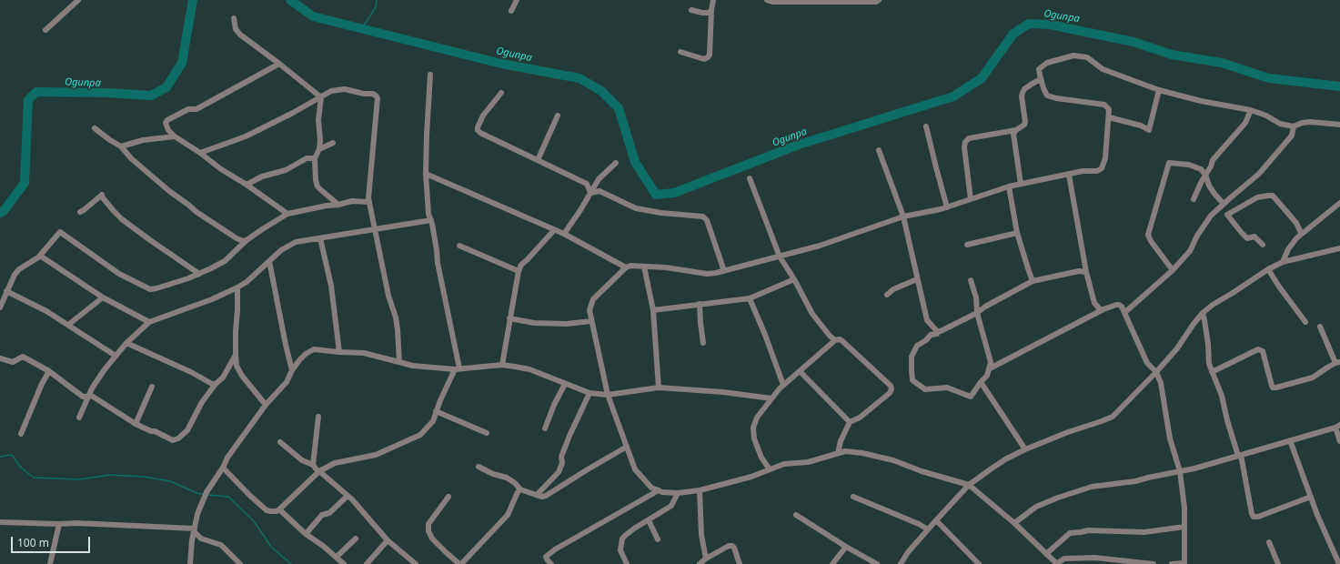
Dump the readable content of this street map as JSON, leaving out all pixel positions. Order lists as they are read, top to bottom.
{
  "water": ["Ogunpa"],
  "scale_bar": "100 m"
}
